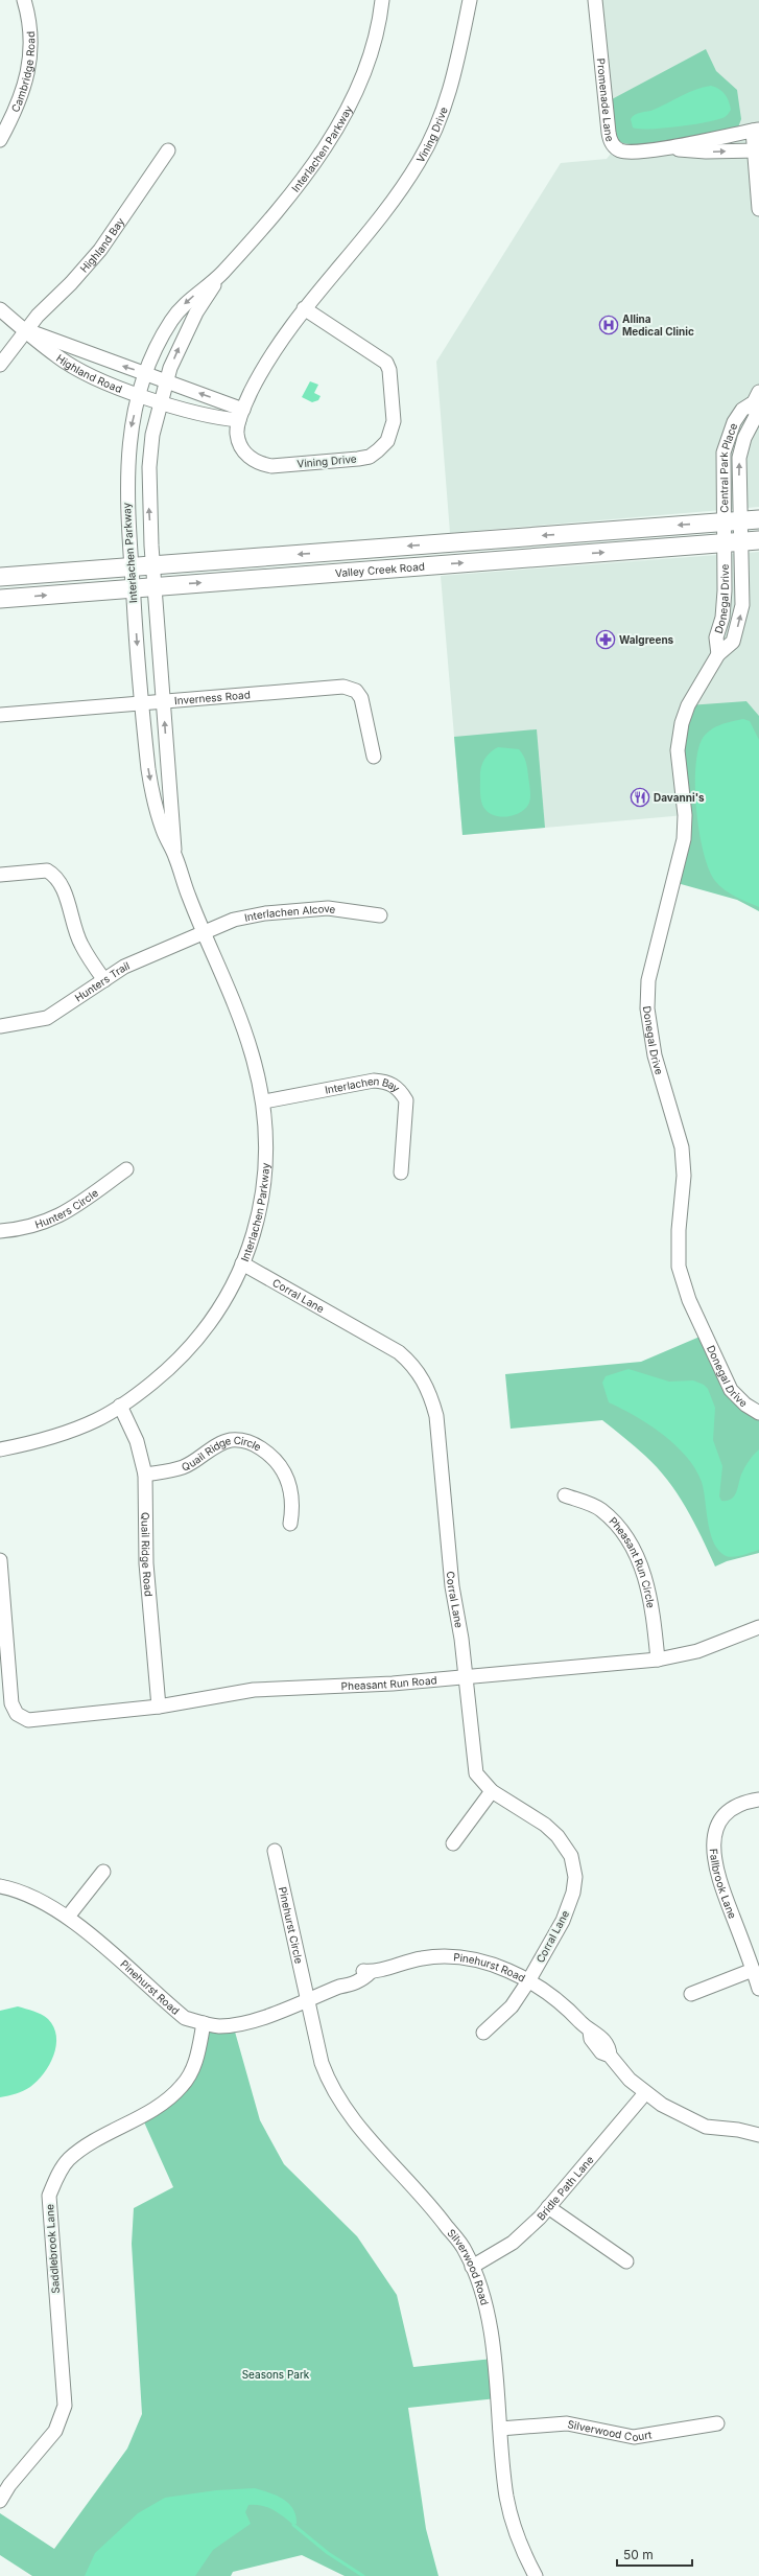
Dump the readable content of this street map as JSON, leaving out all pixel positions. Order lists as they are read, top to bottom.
{
  "streets": {
    "main road": ["Valley Creek Road"],
    "street": [
      "Cambridge Road",
      "Promenade Lane",
      "Vining Drive",
      "Interlachen Parkway",
      "Highland Bay",
      "Highland Road",
      "Central Park Place",
      "Donegal Drive",
      "Inverness Road",
      "Interlachen Alcove",
      "Hunters Trail",
      "Interlachen Bay",
      "Hunters Circle",
      "Corral Lane",
      "Quail Ridge Circle",
      "Quail Ridge Road",
      "Pheasant Run Circle",
      "Pheasant Run Road",
      "Fallbrook Lane",
      "Pinehurst Circle",
      "Pinehurst Road",
      "Bridle Path Lane",
      "Saddlebrook Lane",
      "Silverwood Road",
      "Silverwood Court"
    ]
  },
  "crossings": [
    ["Interlachen Parkway", "Highland Road"],
    ["Interlachen Parkway", "Valley Creek Road"],
    ["Interlachen Parkway", "Inverness Road"],
    ["Interlachen Parkway", "Interlachen Alcove"],
    ["Interlachen Parkway", "Hunters Trail"],
    ["Interlachen Parkway", "Interlachen Bay"],
    ["Interlachen Parkway", "Corral Lane"],
    ["Interlachen Parkway", "Quail Ridge Road"],
    ["Highland Bay", "Highland Road"],
    ["Central Park Place", "Valley Creek Road"],
    ["Central Park Place", "Donegal Drive"],
    ["Valley Creek Road", "Donegal Drive"],
    ["Interlachen Alcove", "Hunters Trail"],
    ["Corral Lane", "Pheasant Run Road"],
    ["Corral Lane", "Pinehurst Road"],
    ["Quail Ridge Circle", "Quail Ridge Road"],
    ["Quail Ridge Road", "Pheasant Run Road"],
    ["Pheasant Run Circle", "Pheasant Run Road"],
    ["Pinehurst Circle", "Pinehurst Road"],
    ["Pinehurst Circle", "Silverwood Road"],
    ["Pinehurst Road", "Bridle Path Lane"],
    ["Pinehurst Road", "Saddlebrook Lane"],
    ["Pinehurst Road", "Silverwood Road"],
    ["Bridle Path Lane", "Silverwood Road"],
    ["Silverwood Road", "Silverwood Court"]
  ],
  "parks": ["Seasons Park"],
  "places": {
    "hospital": ["Allina Medical Clinic"],
    "pharmacy": ["Walgreens"],
    "restaurant": ["Davanni's"]
  },
  "scale_bar": "50 m"
}
